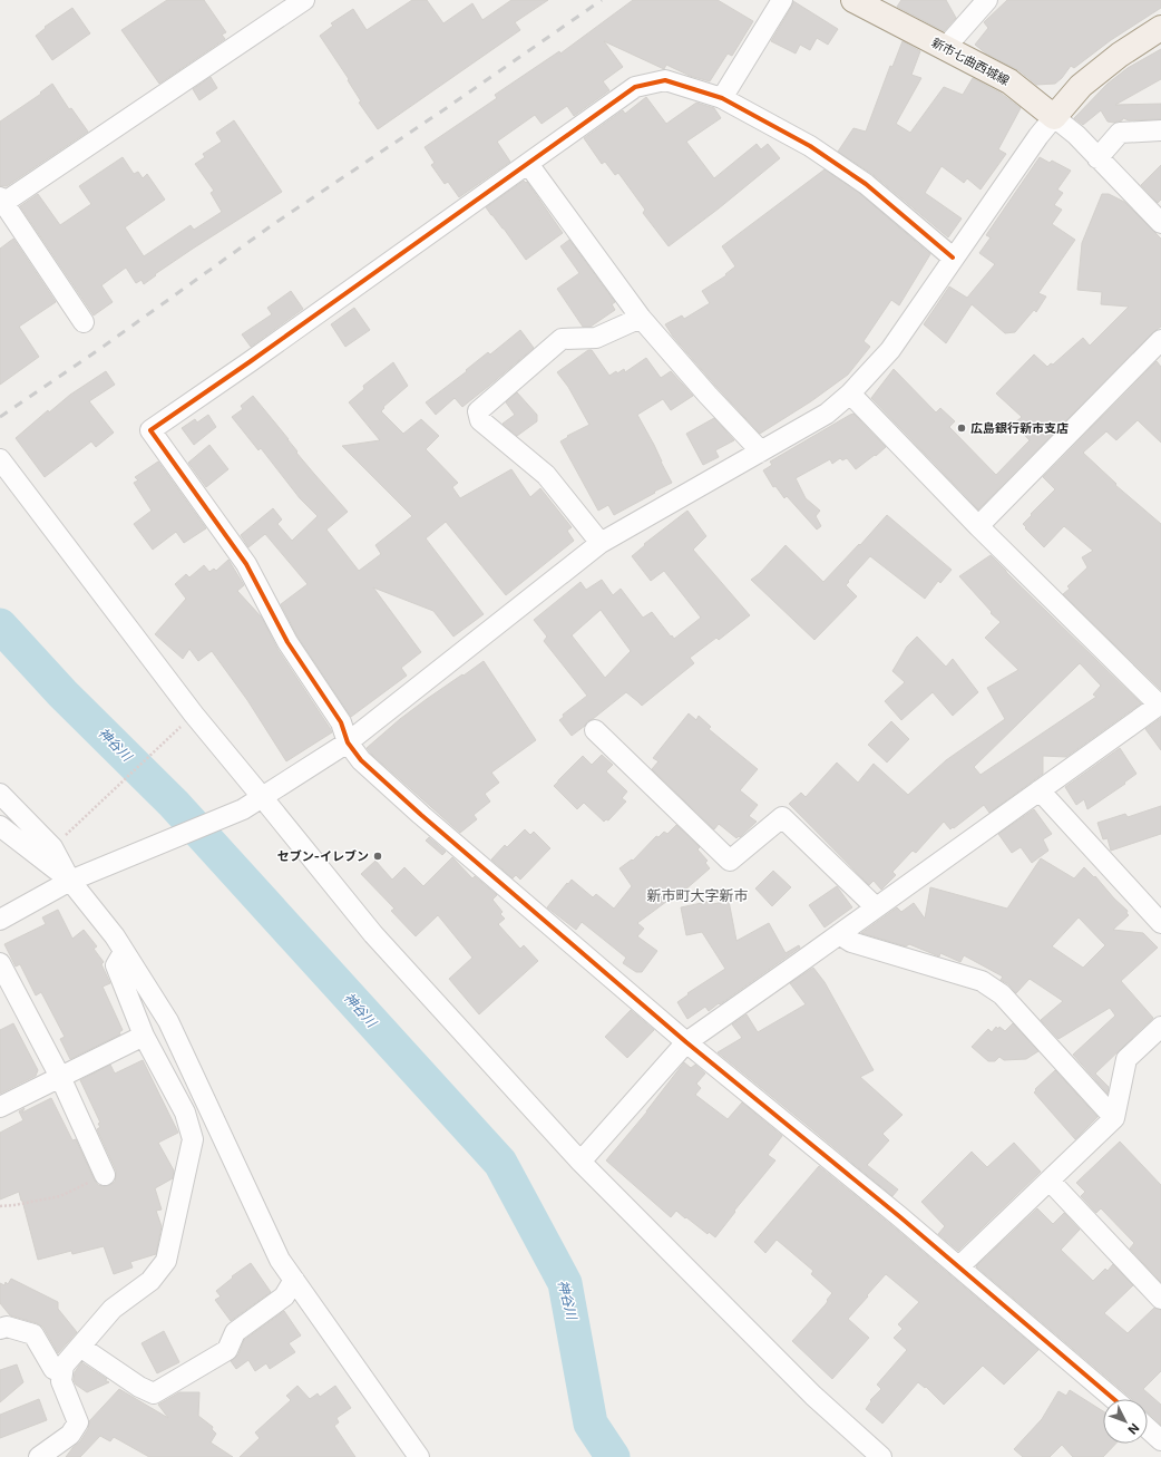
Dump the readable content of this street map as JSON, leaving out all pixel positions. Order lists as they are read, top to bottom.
{
  "streets": {
    "main road": ["新市七曲西城線"]
  },
  "districts": ["新市町大字新市"],
  "water": ["神谷川"],
  "places": ["広島銀行新市支店", "セブン-イレブン"],
  "north": "bottom right"
}
